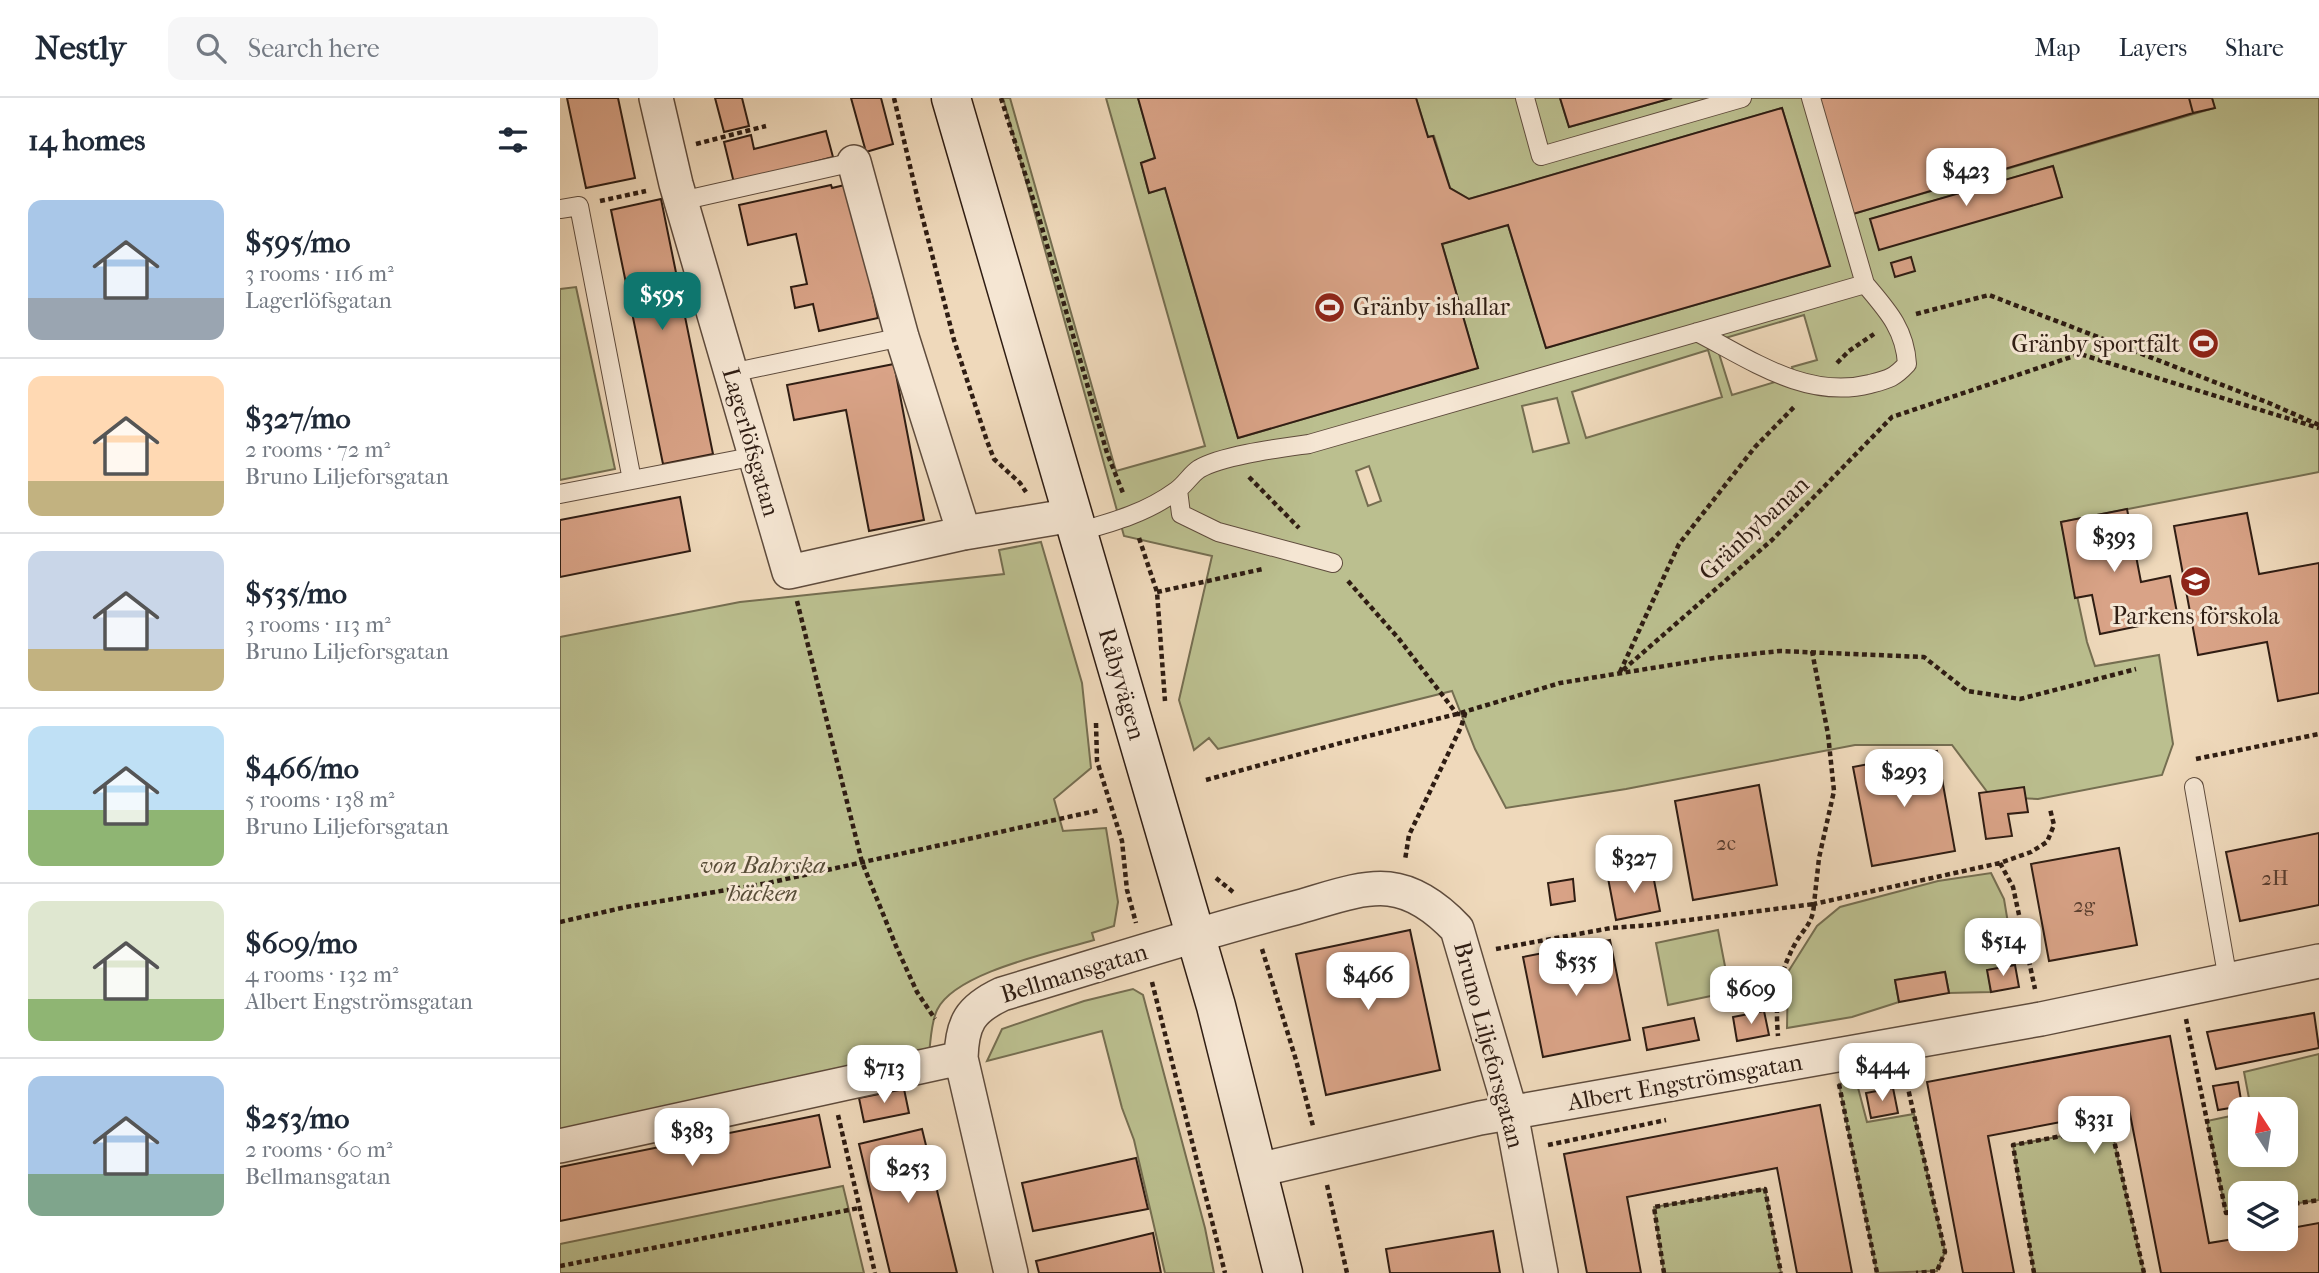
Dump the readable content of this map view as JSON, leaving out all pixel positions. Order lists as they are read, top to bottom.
{
  "streets": {
    "main road": ["Råbyvägen"],
    "street": [
      "Lagerlöfsgatan",
      "Bellmansgatan",
      "Bruno Liljeforsgatan",
      "Albert Engströmsgatan"
    ],
    "path": ["Gränbybanan"]
  },
  "crossings": [
    ["Råbyvägen", "Bellmansgatan"],
    ["Råbyvägen", "Bruno Liljeforsgatan"],
    ["Råbyvägen", "Albert Engströmsgatan"],
    ["Bellmansgatan", "Bruno Liljeforsgatan"],
    ["Bruno Liljeforsgatan", "Albert Engströmsgatan"]
  ],
  "parks": ["von Bahrska häcken"],
  "places": {
    "sports": ["Gränby ishallar", "Gränby sportfält"],
    "school or university": ["Parkens förskola"]
  },
  "house_numbers": ["2c", "2H", "2g"],
  "north": "top",
  "page": {
    "header": "Nestly",
    "search": "Search here",
    "nav": ["Map", "Layers", "Share"],
    "heading": "14 homes",
    "price": [
      "$423",
      "$595",
      "$393",
      "$293",
      "$327",
      "$514",
      "$535",
      "$466",
      "$609",
      "$444",
      "$713",
      "$331",
      "$383",
      "$253"
    ],
    "list": [
      {
        "name": "$595/mo",
        "note": "3 rooms · 116 m² · Lagerlöfsgatan"
      },
      {
        "name": "$327/mo",
        "note": "2 rooms · 72 m² · Bruno Liljeforsgatan"
      },
      {
        "name": "$535/mo",
        "note": "3 rooms · 113 m² · Bruno Liljeforsgatan"
      },
      {
        "name": "$466/mo",
        "note": "5 rooms · 138 m² · Bruno Liljeforsgatan"
      },
      {
        "name": "$609/mo",
        "note": "4 rooms · 132 m² · Albert Engströmsgatan"
      },
      {
        "name": "$253/mo",
        "note": "2 rooms · 60 m² · Bellmansgatan"
      }
    ]
  }
}
